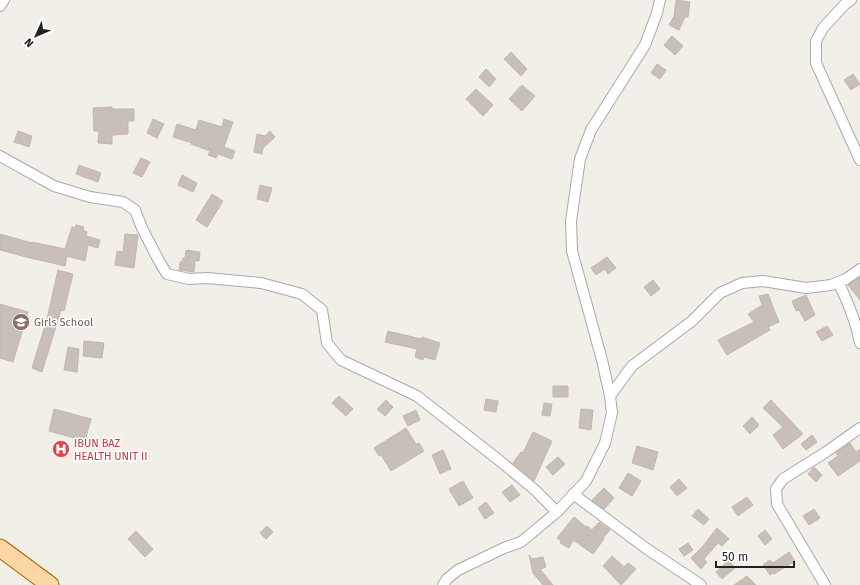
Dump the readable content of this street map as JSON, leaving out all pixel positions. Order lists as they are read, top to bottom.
{
  "places": {
    "school or university": ["Girls School"],
    "hospital": ["IBUN BAZ HEALTH UNIT II"]
  },
  "scale_bar": "50 m",
  "north": "bottom left"
}
